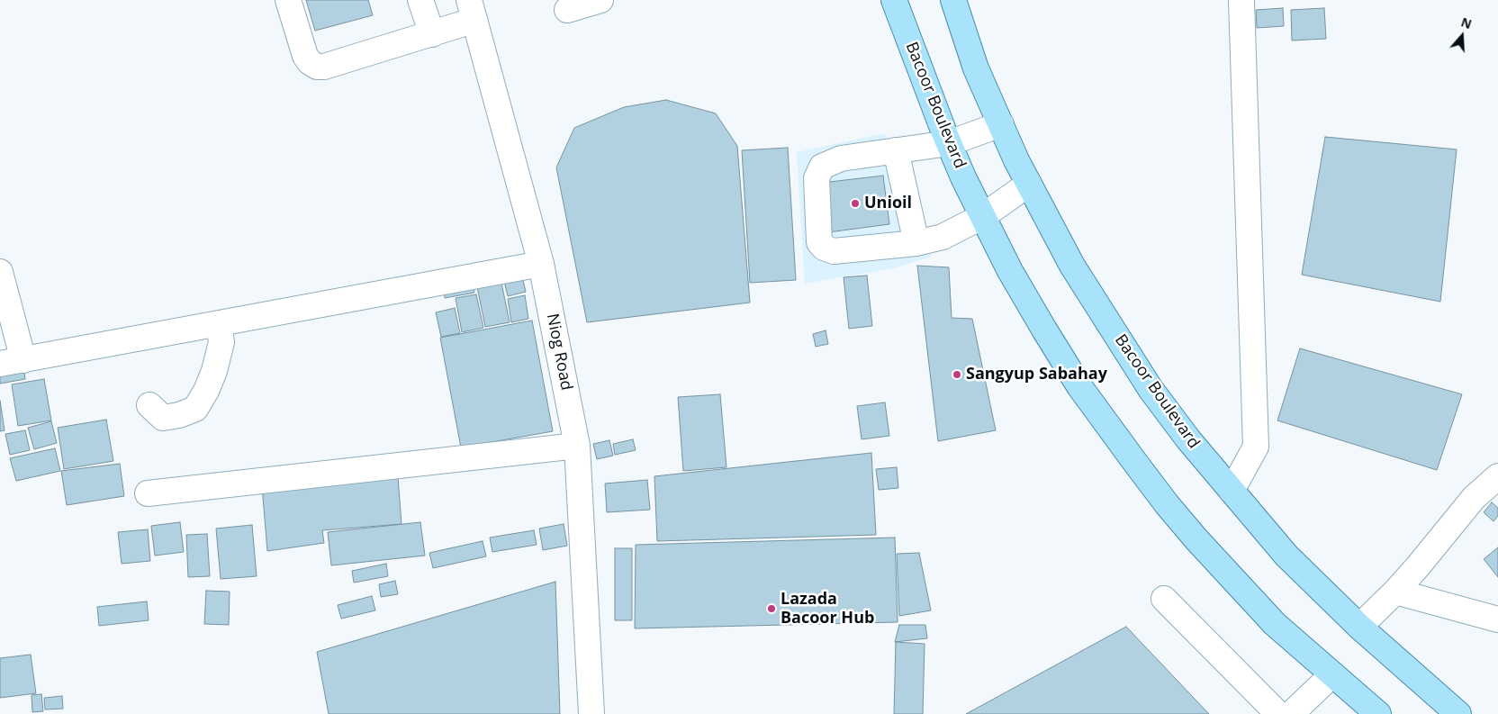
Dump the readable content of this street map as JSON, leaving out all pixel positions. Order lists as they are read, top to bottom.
{
  "streets": {
    "main road": ["Bacoor Boulevard"],
    "street": ["Niog Road"]
  },
  "places": ["Unioil", "Sangyup Sabahay", "Lazada Bacoor Hub"],
  "north": "top"
}
